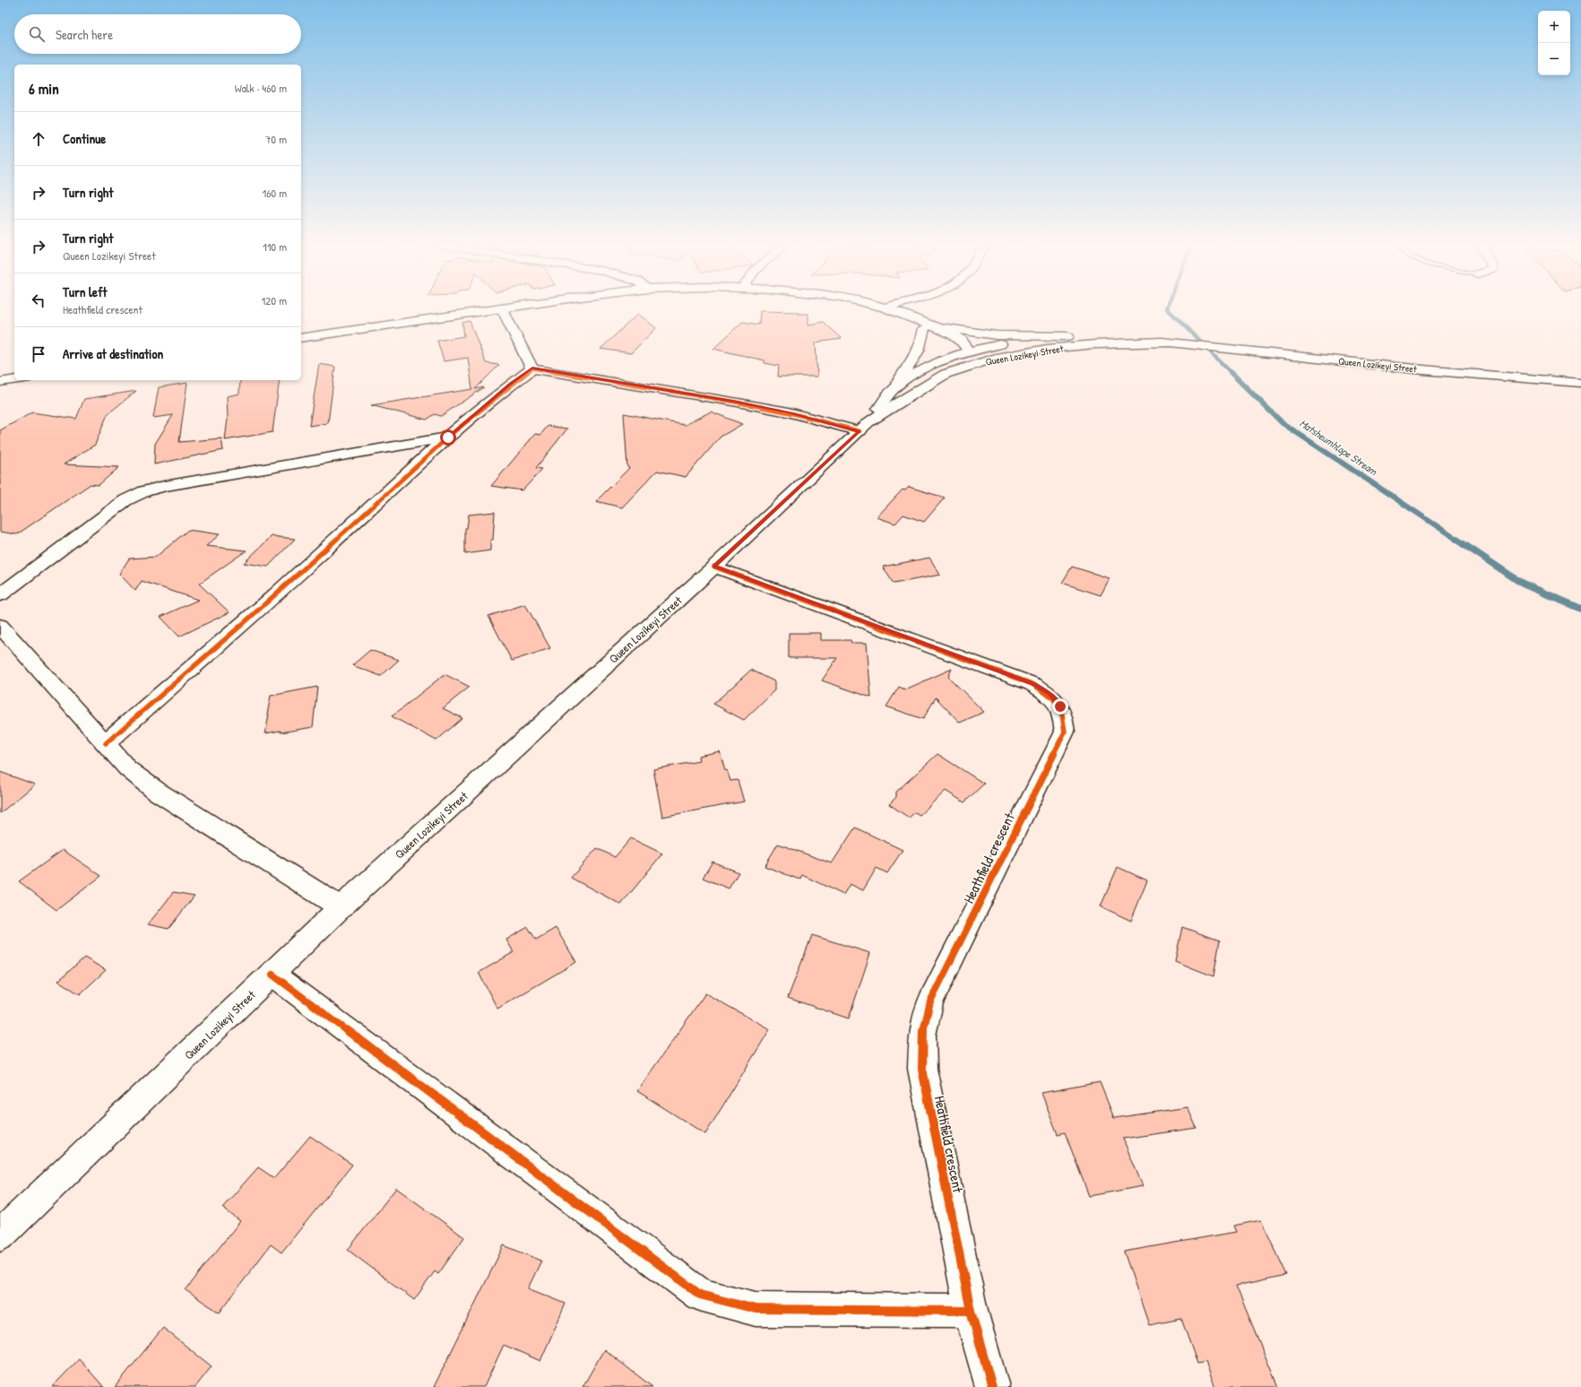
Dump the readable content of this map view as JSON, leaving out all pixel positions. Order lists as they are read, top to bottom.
{
  "streets": {
    "street": ["Queen Lozikeyi Street", "Heathfield crescent"]
  },
  "crossings": [
    ["Queen Lozikeyi Street", "Heathfield crescent"]
  ],
  "water": ["Matsheumhlope Stream"],
  "page": {
    "map_buttons": ["+", "−"],
    "search": "Search here",
    "heading": ["6 min", "Walk · 460 m"],
    "list": [
      ["Continue", "70 m"],
      ["Turn right", "160 m"],
      ["Turn right", "Queen Lozikeyi Street", "110 m"],
      ["Turn left", "Heathfield crescent", "120 m"],
      "Arrive at destination"
    ]
  }
}
